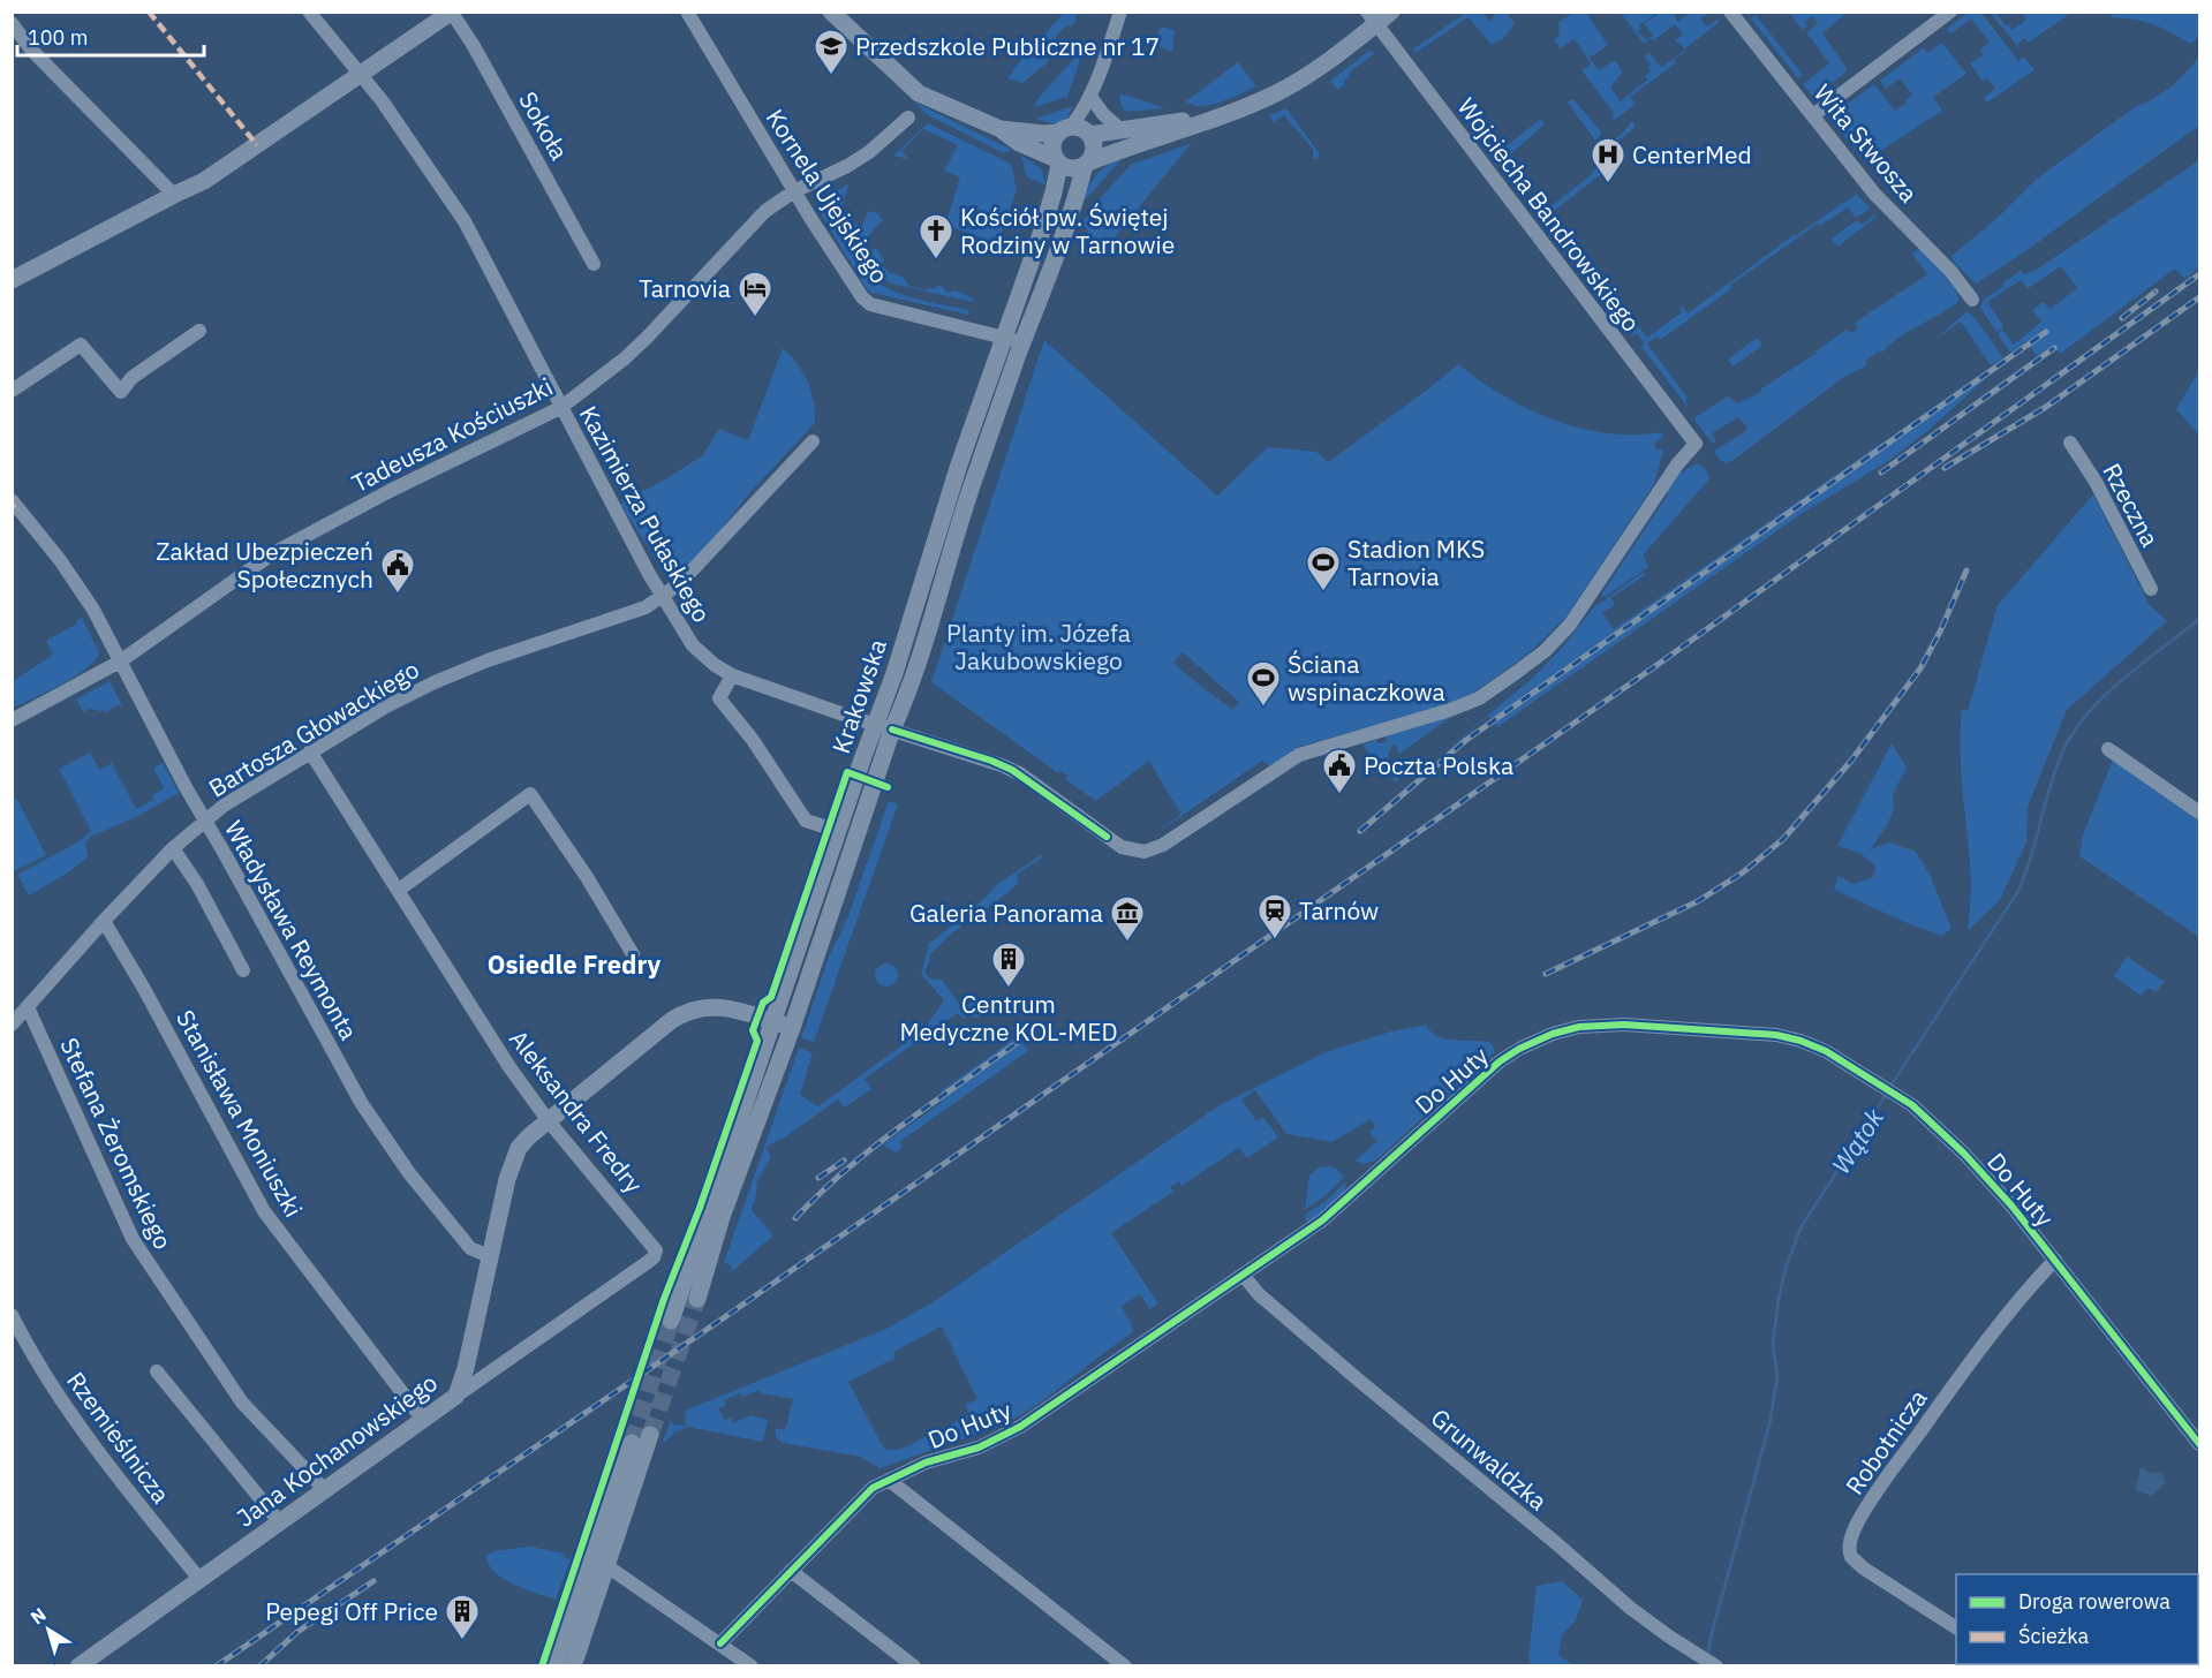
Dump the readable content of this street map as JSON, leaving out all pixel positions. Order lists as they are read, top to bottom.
{
  "streets": {
    "street": [
      "Sokoła",
      "Wita Stwosza",
      "Kornela Ujejskiego",
      "Wojciecha Bandrowskiego",
      "Tadeusza Kościuszki",
      "Rzeczna",
      "Kazimierza Pułaskiego",
      "Krakowska",
      "Bartosza Głowackiego",
      "Władysława Reymonta",
      "Do Huty",
      "Aleksandra Fredry",
      "Stanisława Moniuszki",
      "Stefana Żeromskiego",
      "Rzemieślnicza",
      "Robotnicza",
      "Jana Kochanowskiego",
      "Grunwaldzka"
    ]
  },
  "crossings": [
    ["Kornela Ujejskiego", "Tadeusza Kościuszki"],
    ["Kornela Ujejskiego", "Krakowska"],
    ["Wojciecha Bandrowskiego", "Kazimierza Pułaskiego"],
    ["Tadeusza Kościuszki", "Kazimierza Pułaskiego"],
    ["Tadeusza Kościuszki", "Władysława Reymonta"],
    ["Kazimierza Pułaskiego", "Krakowska"],
    ["Kazimierza Pułaskiego", "Bartosza Głowackiego"],
    ["Krakowska", "Jana Kochanowskiego"],
    ["Bartosza Głowackiego", "Władysława Reymonta"],
    ["Bartosza Głowackiego", "Aleksandra Fredry"],
    ["Bartosza Głowackiego", "Stanisława Moniuszki"],
    ["Bartosza Głowackiego", "Stefana Żeromskiego"],
    ["Władysława Reymonta", "Jana Kochanowskiego"],
    ["Do Huty", "Robotnicza"],
    ["Do Huty", "Grunwaldzka"],
    ["Aleksandra Fredry", "Jana Kochanowskiego"],
    ["Stanisława Moniuszki", "Jana Kochanowskiego"],
    ["Stefana Żeromskiego", "Jana Kochanowskiego"],
    ["Rzemieślnicza", "Jana Kochanowskiego"]
  ],
  "districts": ["Osiedle Fredry"],
  "water": ["Wątok"],
  "parks": ["Planty im. Józefa Jakubowskiego"],
  "places": {
    "school or university": ["Przedszkole Publiczne nr 17"],
    "hospital": ["CenterMed"],
    "church": ["Kościół pw. Świętej Rodziny w Tarnowie"],
    "hotel": ["Tarnovia"],
    "sports": ["Stadion MKS Tarnovia", "Ściana wspinaczkowa"],
    "public building": ["Zakład Ubezpieczeń Społecznych", "Poczta Polska"],
    "station": ["Tarnów"],
    "museum": ["Galeria Panorama"],
    "building": ["Centrum Medyczne KOL-MED", "Pepegi Off Price"]
  },
  "legend": ["Droga rowerowa", "Ścieżka"],
  "scale_bar": "100 m",
  "north": "top left"
}
